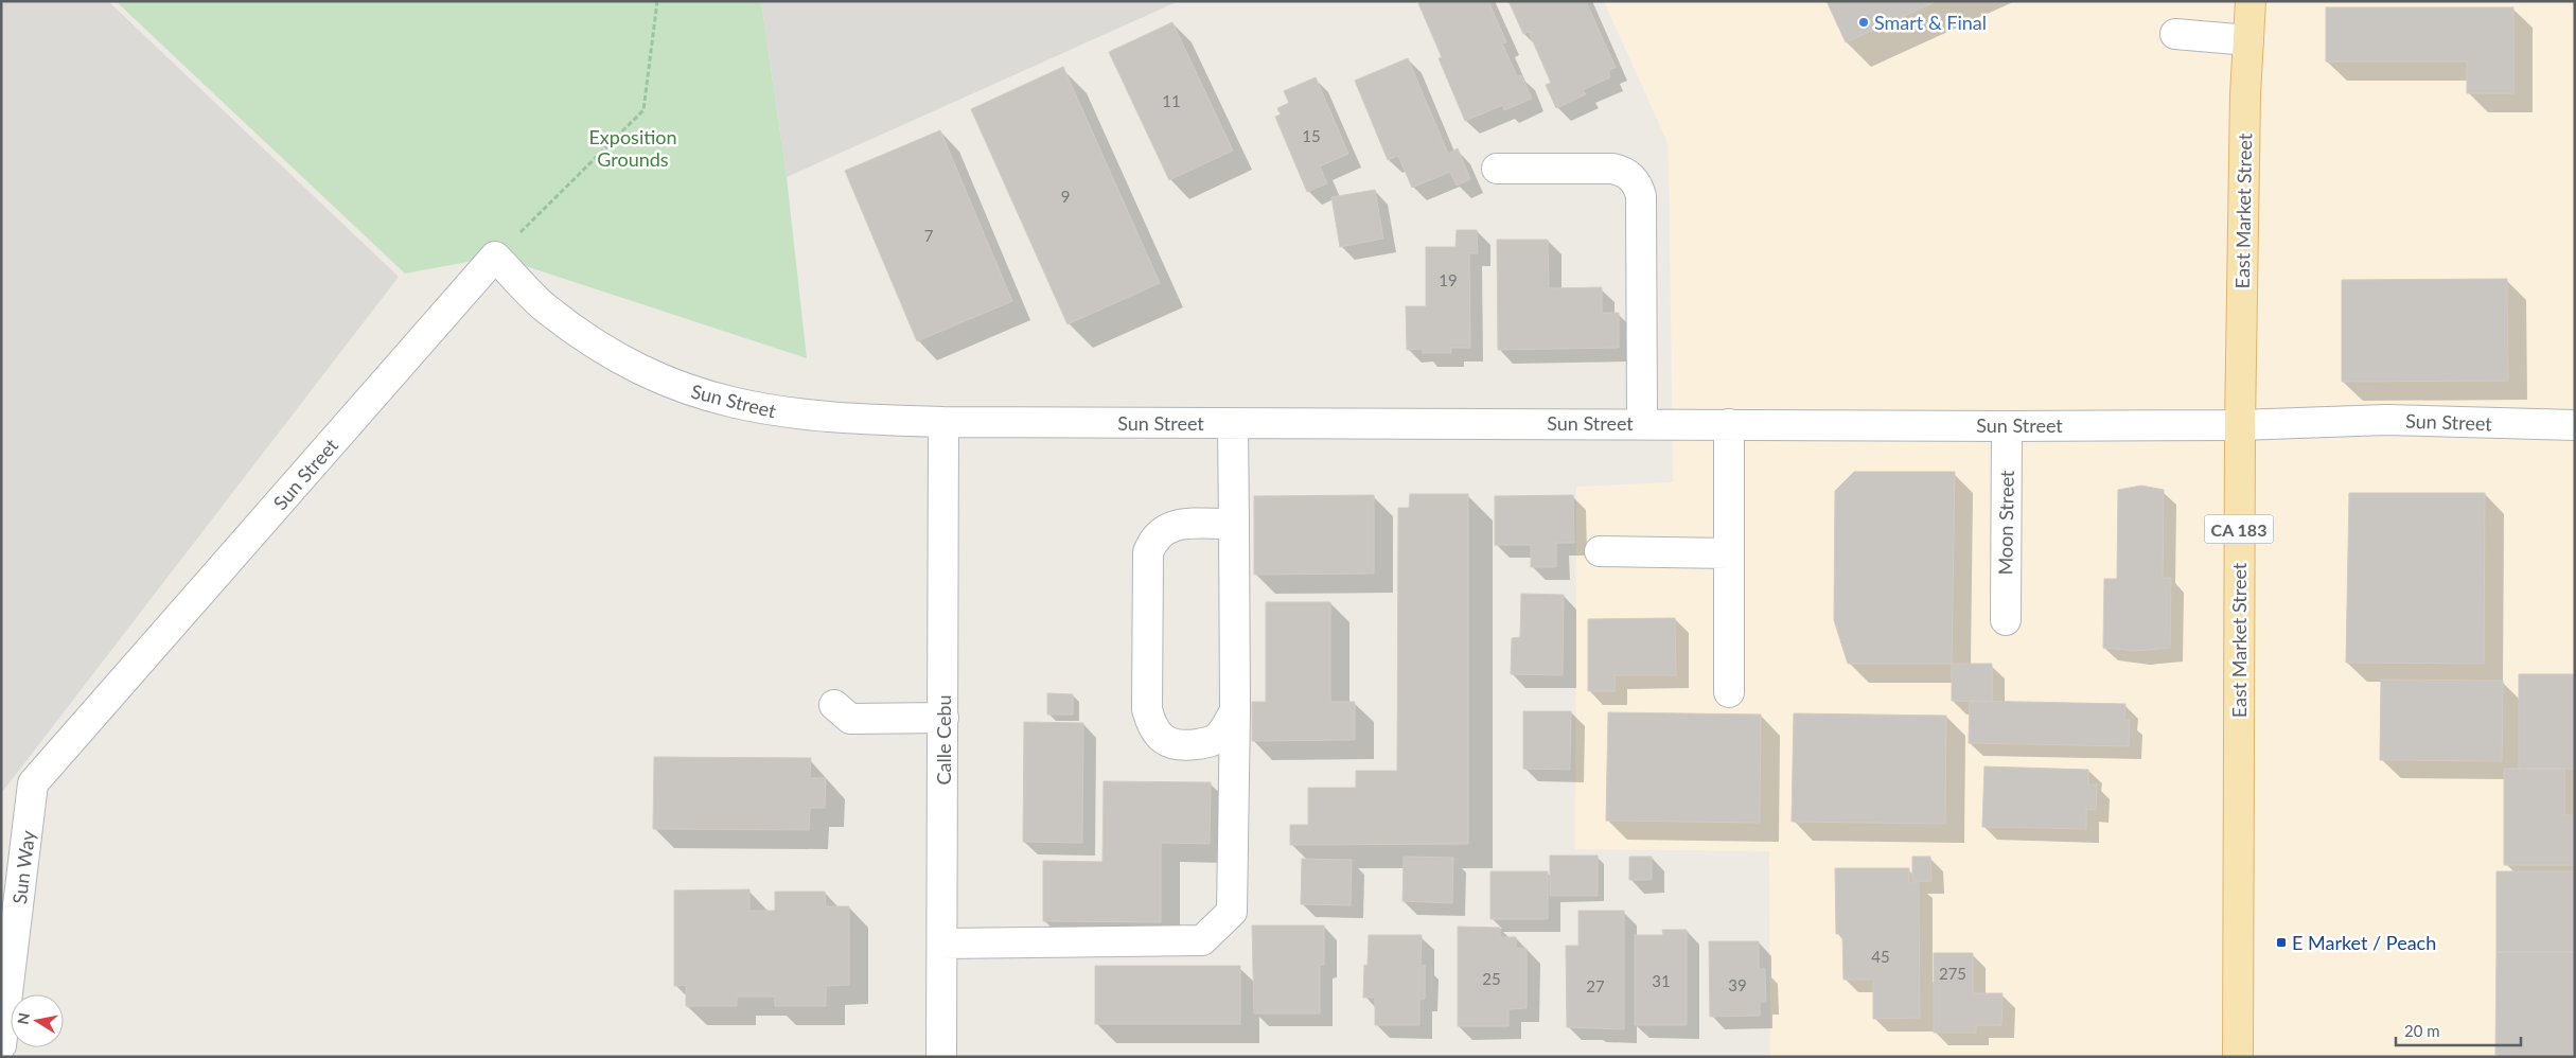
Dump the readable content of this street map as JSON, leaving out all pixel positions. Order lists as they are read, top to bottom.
{
  "streets": {
    "main road": ["East Market Street", "CA 183"],
    "street": [
      "Sun Street",
      "Moon Street",
      "Calle Cebu",
      "Sun Way"
    ]
  },
  "crossings": [
    ["East Market Street", "Sun Street"],
    ["Sun Street", "Moon Street"],
    ["Sun Street", "Calle Cebu"],
    ["Sun Street", "Sun Way"]
  ],
  "parks": ["Exposition Grounds"],
  "places": {
    "other": ["Smart & Final"],
    "transit": ["E Market / Peach"]
  },
  "house_numbers": [
    "11",
    "15",
    "9",
    "7",
    "19",
    "45",
    "275",
    "25",
    "31",
    "39",
    "27"
  ],
  "scale_bar": "20 m",
  "north": "left"
}
